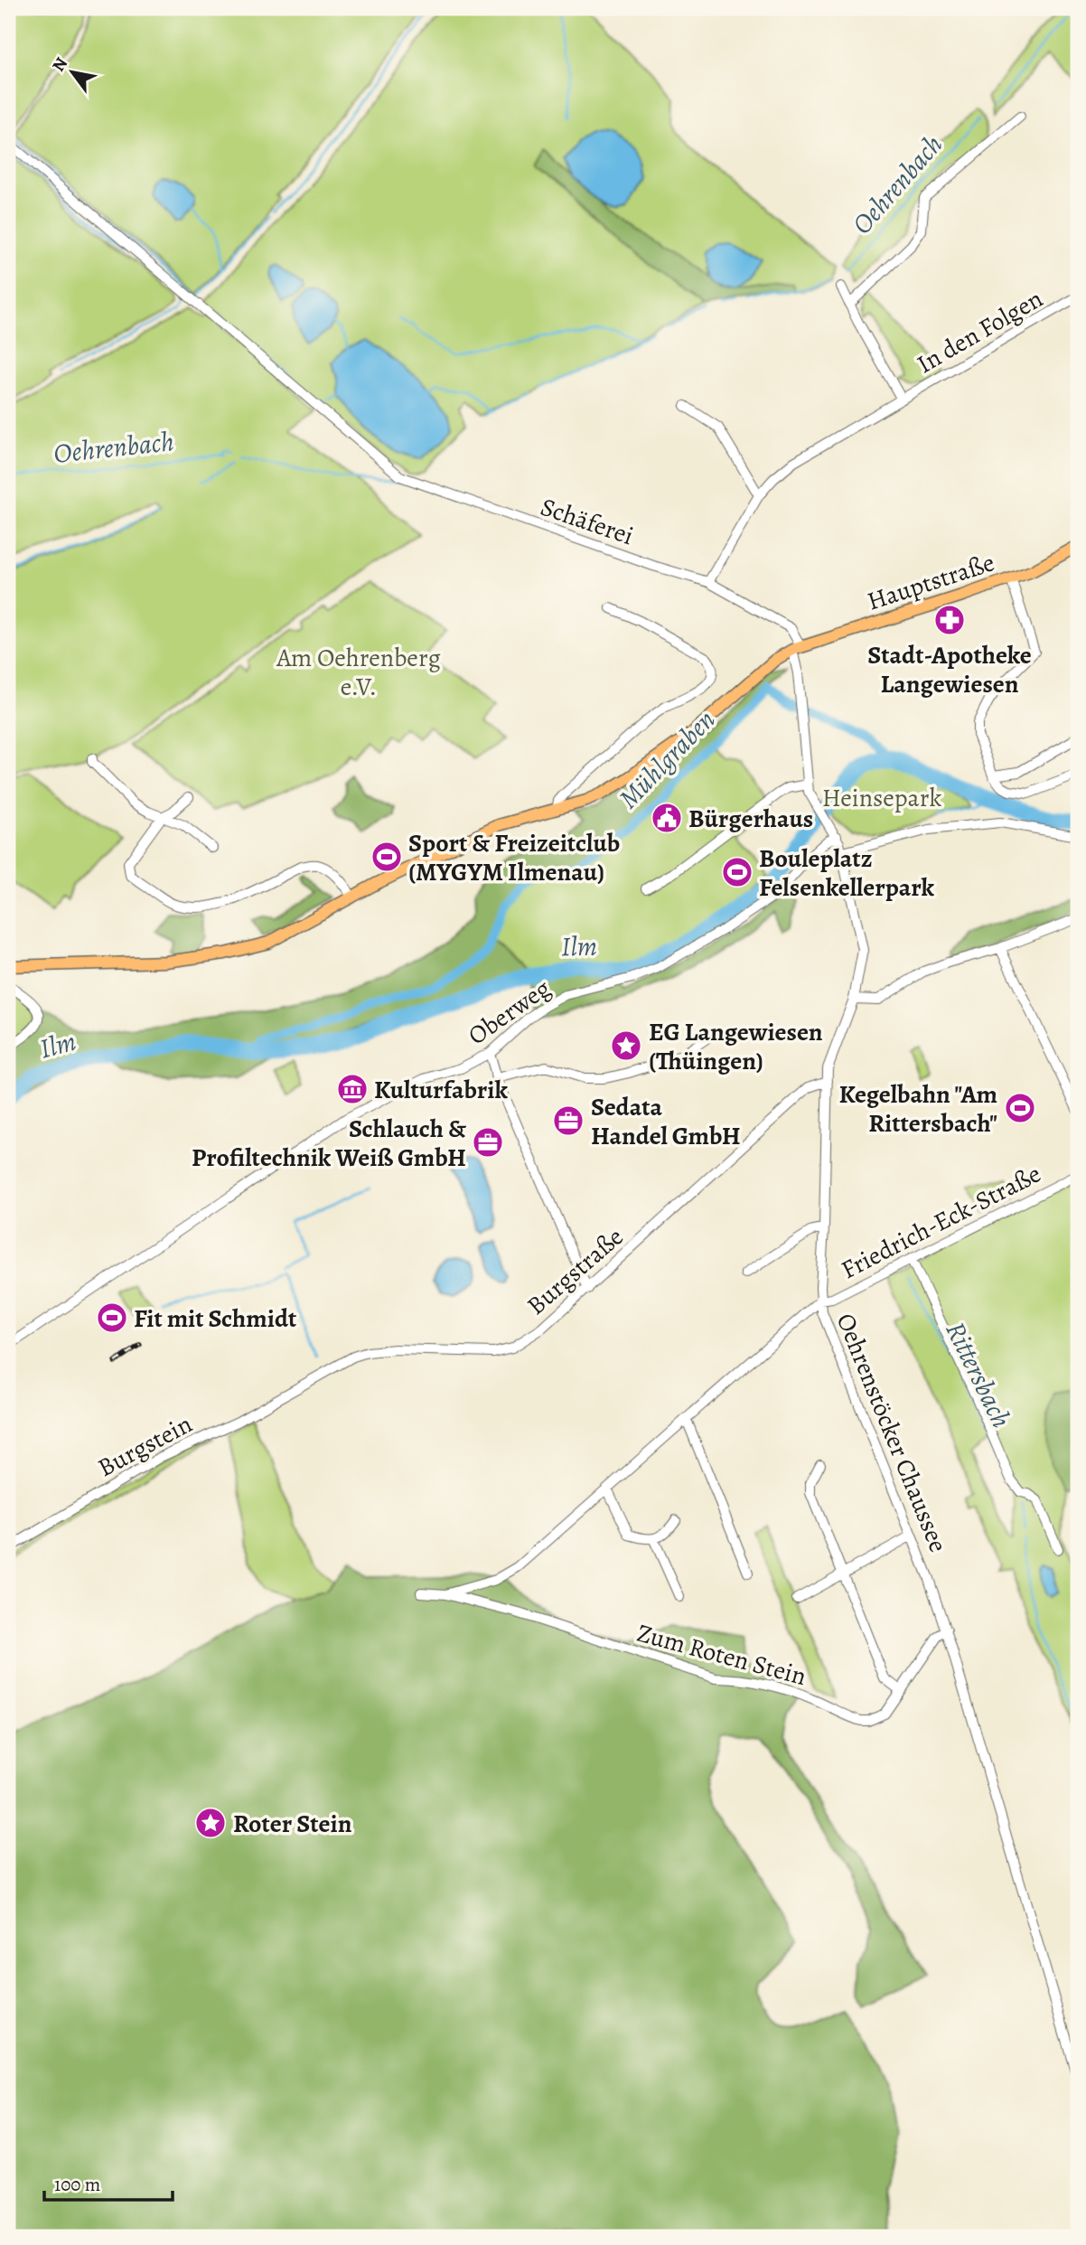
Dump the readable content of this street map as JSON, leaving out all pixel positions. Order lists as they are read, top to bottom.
{
  "streets": {
    "main road": ["Hauptstraße"],
    "street": [
      "In den Folgen",
      "Schäferei",
      "Oberweg",
      "Friedrich-Eck-Straße",
      "Burgstraße",
      "Oehrenstöcker Chaussee",
      "Burgstein",
      "Zum Roten Stein"
    ]
  },
  "crossings": [
    ["In den Folgen", "Schäferei"],
    ["Schäferei", "Hauptstraße"],
    ["Schäferei", "Oehrenstöcker Chaussee"],
    ["Hauptstraße", "Oehrenstöcker Chaussee"],
    ["Oberweg", "Oehrenstöcker Chaussee"],
    ["Friedrich-Eck-Straße", "Oehrenstöcker Chaussee"],
    ["Friedrich-Eck-Straße", "Zum Roten Stein"],
    ["Burgstraße", "Oehrenstöcker Chaussee"],
    ["Burgstraße", "Burgstein"],
    ["Oehrenstöcker Chaussee", "Zum Roten Stein"]
  ],
  "water": [
    "Oehrenbach",
    "Mühlgraben",
    "Ilm",
    "Rittersbach"
  ],
  "parks": ["Am Oehrenberg e.V.", "Heinsepark"],
  "places": {
    "pharmacy": ["Stadt-Apotheke Langewiesen"],
    "public building": ["Bürgerhaus"],
    "sports": [
      "Sport & Freizeitclub (MYGYM Ilmenau)",
      "Bouleplatz Felsenkellerpark",
      "Kegelbahn \"Am Rittersbach\"",
      "Fit mit Schmidt"
    ],
    "place": ["EG Langewiesen (Thüingen)", "Roter Stein"],
    "museum": ["Kulturfabrik"],
    "office": ["Sedata Handel GmbH", "Schlauch & Profiltechnik Weiß GmbH"]
  },
  "scale_bar": "100 m",
  "north": "top left"
}
